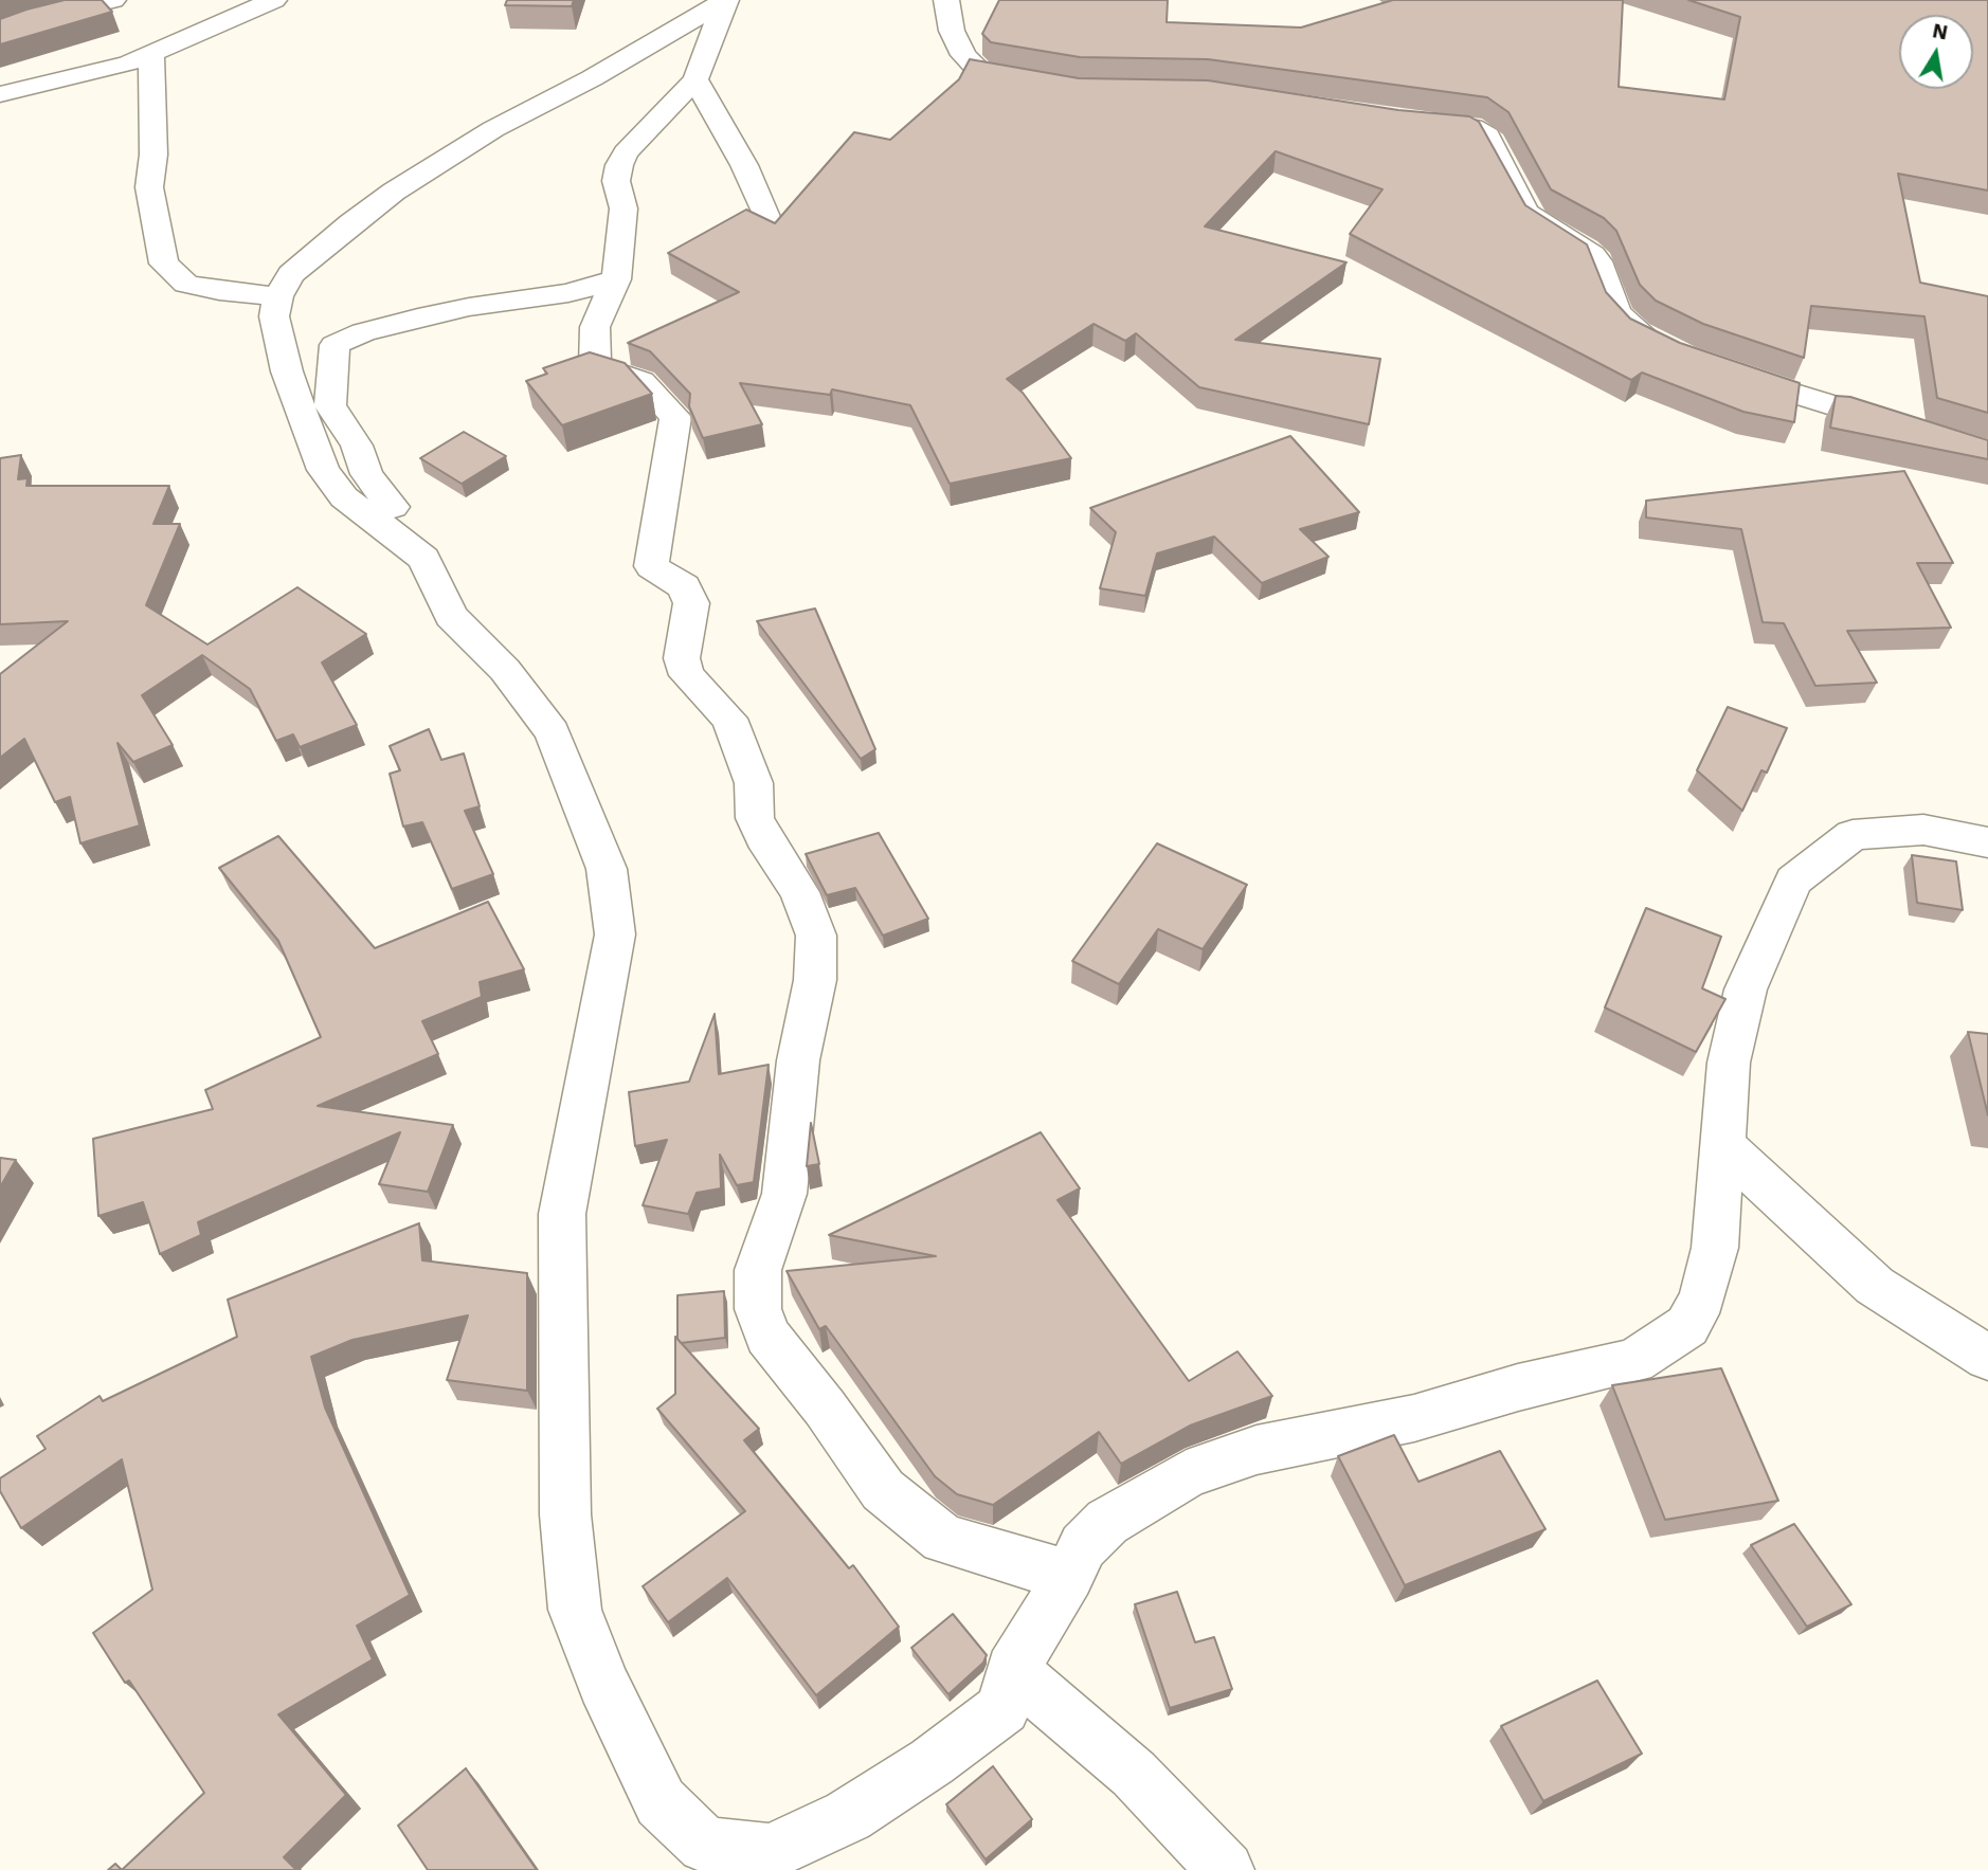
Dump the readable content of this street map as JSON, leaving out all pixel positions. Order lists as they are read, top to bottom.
{
  "north": "top"
}
